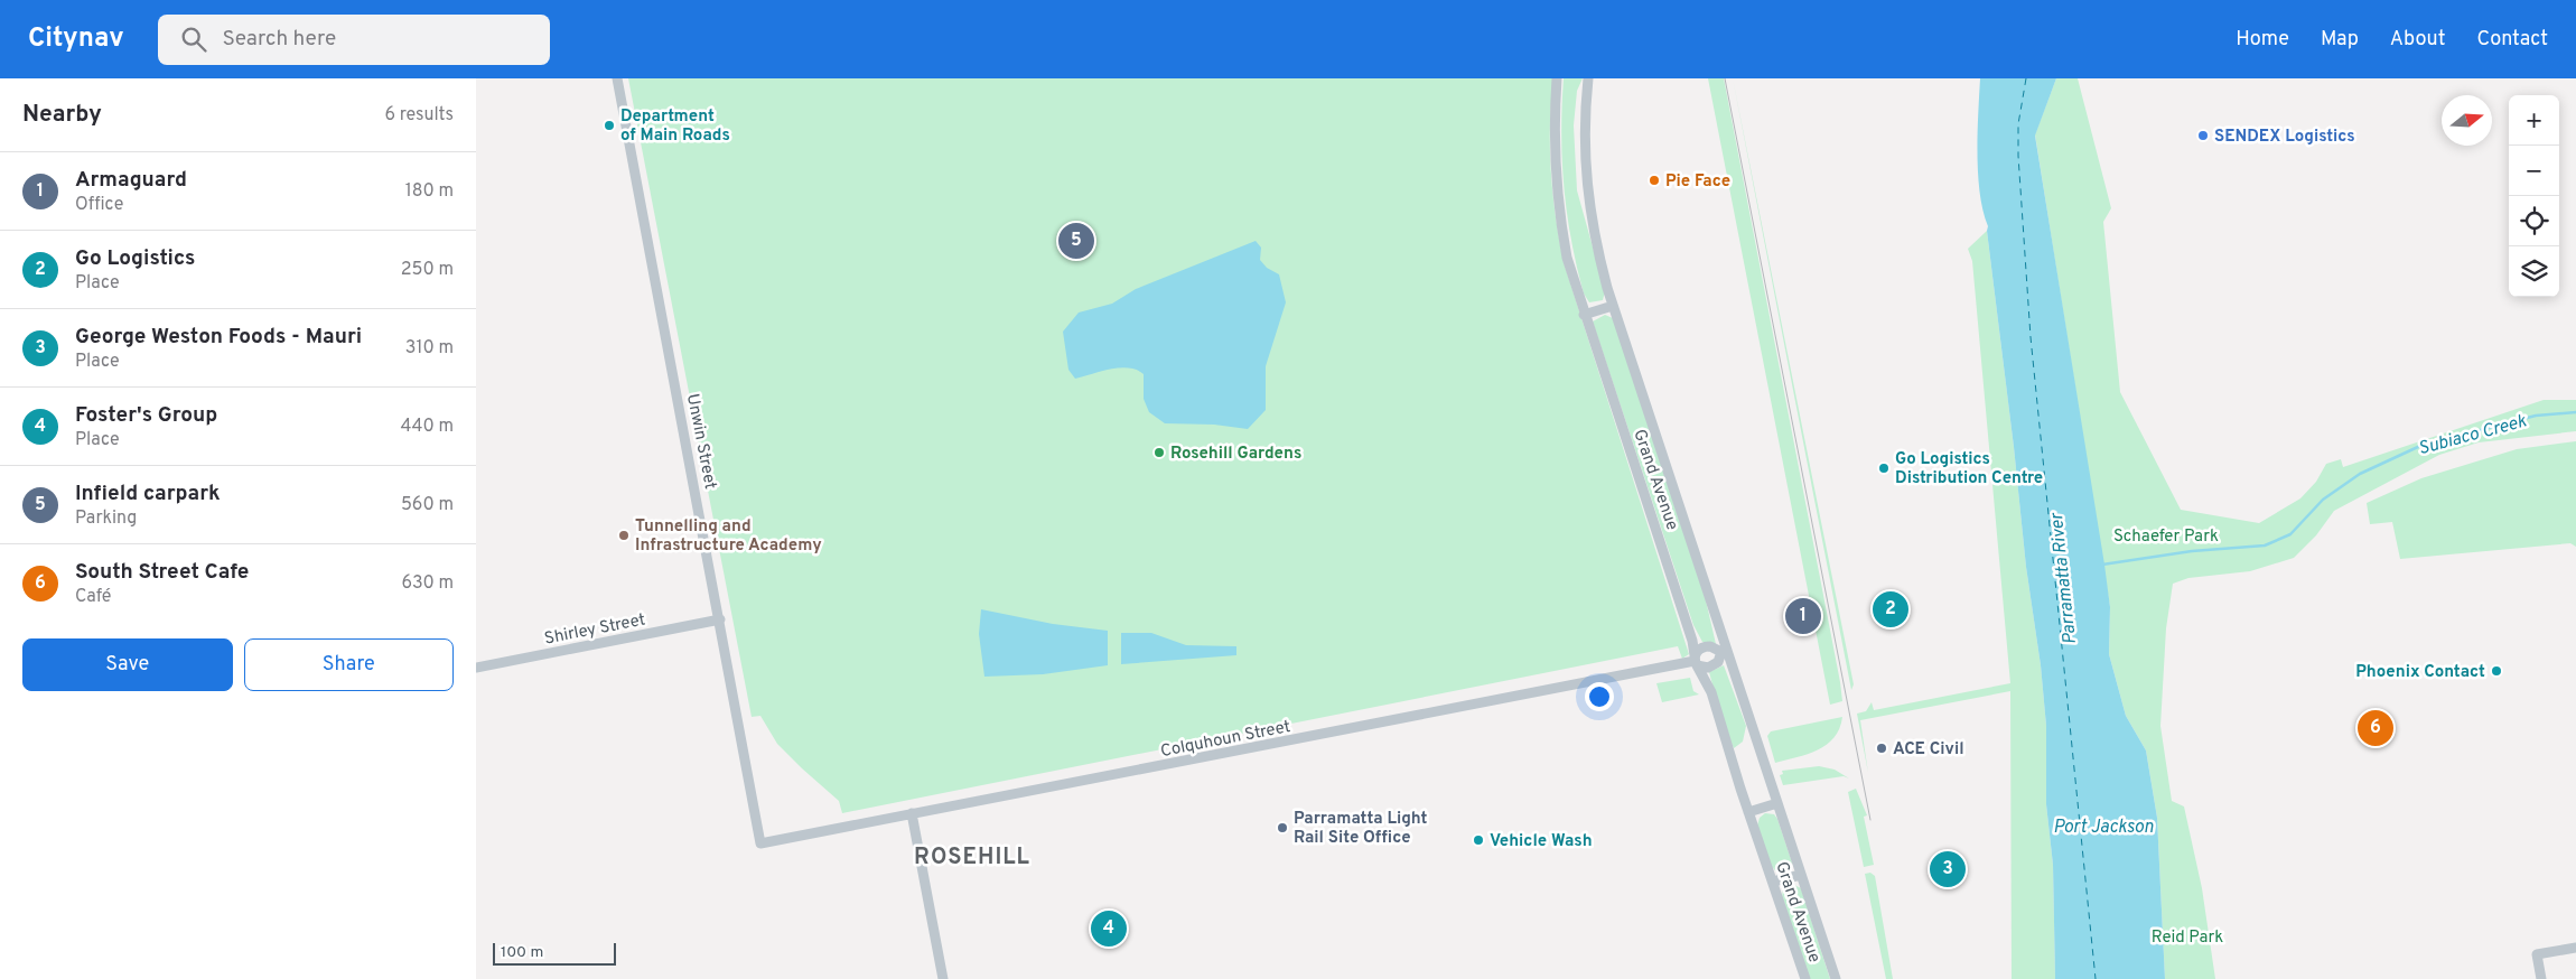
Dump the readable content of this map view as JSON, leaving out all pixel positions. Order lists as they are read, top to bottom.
{
  "streets": {
    "street": [
      "Unwin Street",
      "Grand Avenue",
      "Shirley Street",
      "Colquhoun Street"
    ]
  },
  "crossings": [
    ["Unwin Street", "Shirley Street"],
    ["Unwin Street", "Colquhoun Street"],
    ["Grand Avenue", "Colquhoun Street"]
  ],
  "districts": ["ROSEHILL"],
  "water": ["Subiaco Creek", "Parramatta River", "Port Jackson"],
  "parks": ["Schaefer Park", "Reid Park"],
  "places": [
    "Department of Main Roads",
    "SENDEX Logistics",
    "Pie Face",
    "Rosehill Gardens",
    "Go Logistics Distribution Centre",
    "Tunnelling and Infrastructure Academy",
    "Phoenix Contact",
    "ACE Civil",
    "Parramatta Light Rail Site Office",
    "Vehicle Wash"
  ],
  "scale_bar": "100 m",
  "north": "right",
  "page": {
    "header": "Citynav",
    "search": "Search here",
    "nav": [
      "Home",
      "Map",
      "About",
      "Contact"
    ],
    "heading": ["Nearby", "6 results"],
    "map_buttons": ["+", "−"],
    "list": [
      {
        "mark": "1",
        "name": "Armaguard",
        "note": "Office",
        "value": "180 m"
      },
      {
        "mark": "2",
        "name": "Go Logistics",
        "note": "Place",
        "value": "250 m"
      },
      {
        "mark": "3",
        "name": "George Weston Foods - Mauri",
        "note": "Place",
        "value": "310 m"
      },
      {
        "mark": "4",
        "name": "Foster's Group",
        "note": "Place",
        "value": "440 m"
      },
      {
        "mark": "5",
        "name": "Infield carpark",
        "note": "Parking",
        "value": "560 m"
      },
      {
        "mark": "6",
        "name": "South Street Cafe",
        "note": "Café",
        "value": "630 m"
      }
    ],
    "pins": [
      "5",
      "2",
      "1",
      "6",
      "3",
      "4"
    ],
    "buttons": ["Save", "Share"],
    "scale": "100 m"
  }
}
